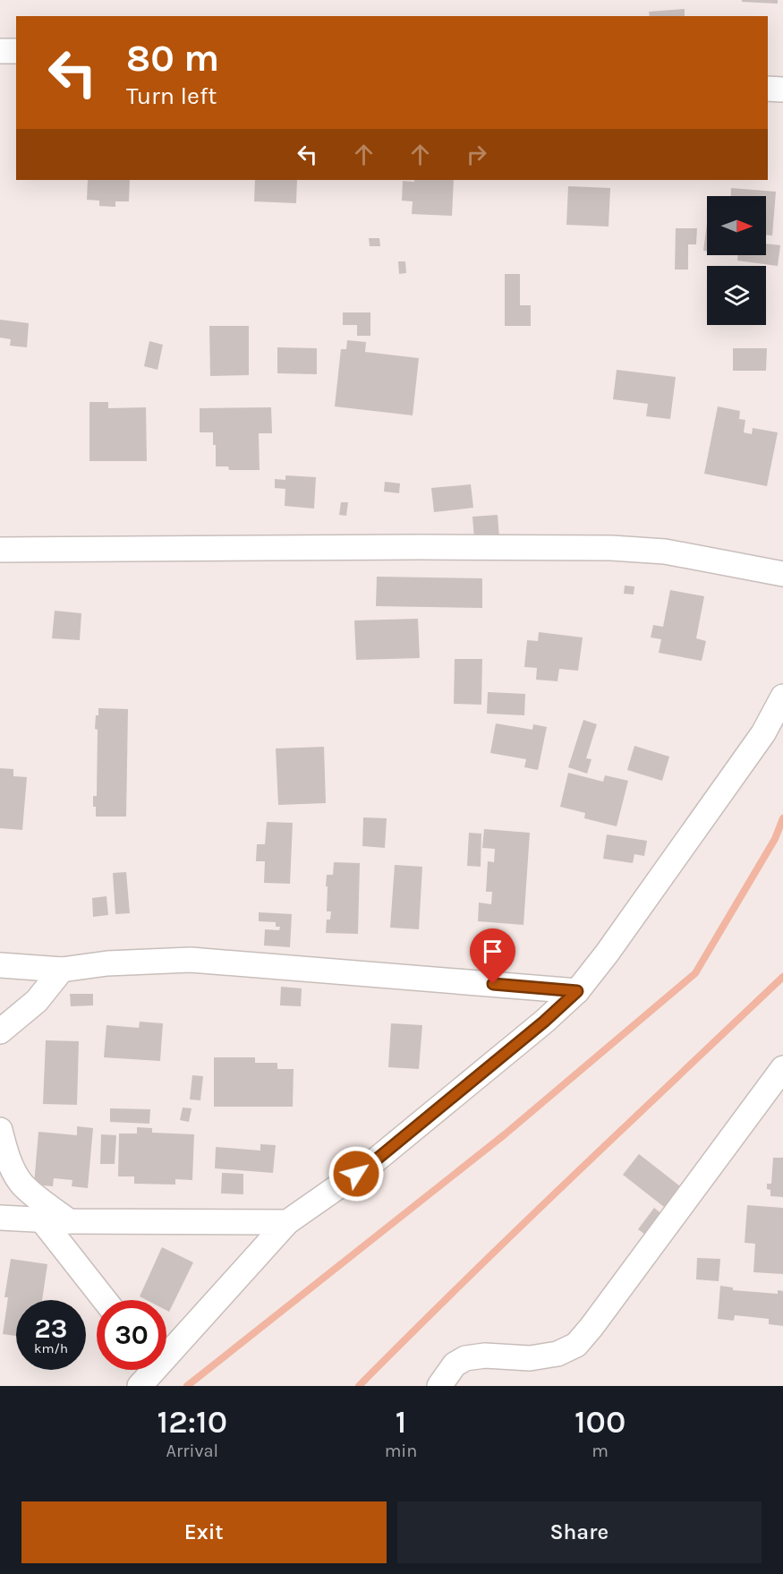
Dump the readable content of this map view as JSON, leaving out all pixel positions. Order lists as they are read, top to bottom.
{
  "north": "right",
  "page": {
    "turn": ["80 m", "Turn left"],
    "speed": "23 km/h",
    "limit": "30",
    "eta": [
      "12:10",
      "Arrival",
      "1",
      "min",
      "100",
      "m"
    ],
    "buttons": ["Exit", "Share"]
  }
}
